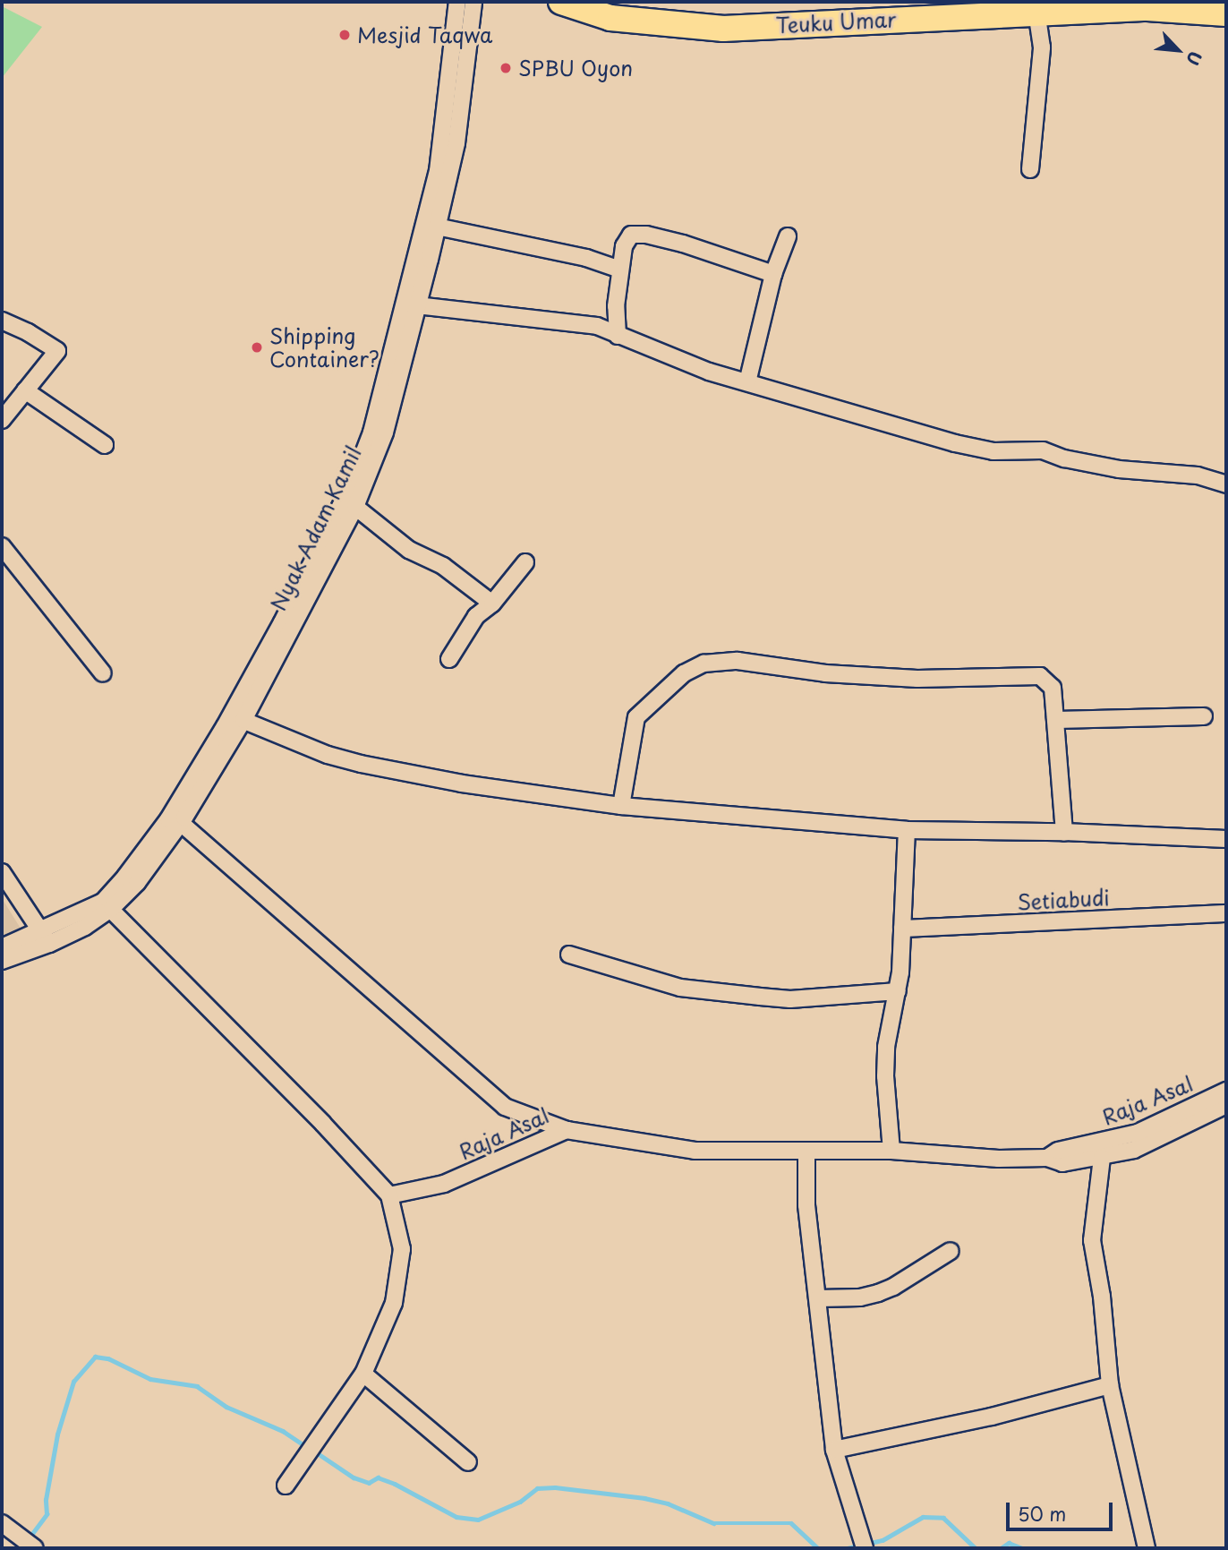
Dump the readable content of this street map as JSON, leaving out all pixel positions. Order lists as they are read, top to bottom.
{
  "streets": {
    "highway": ["Teuku Umar"],
    "street": ["Nyak Adam Kamil", "Setiabudi", "Raja Asal"]
  },
  "places": ["Mesjid Taqwa", "SPBU Oyon", "Shipping Container?"],
  "scale_bar": "50 m",
  "north": "bottom right"
}
